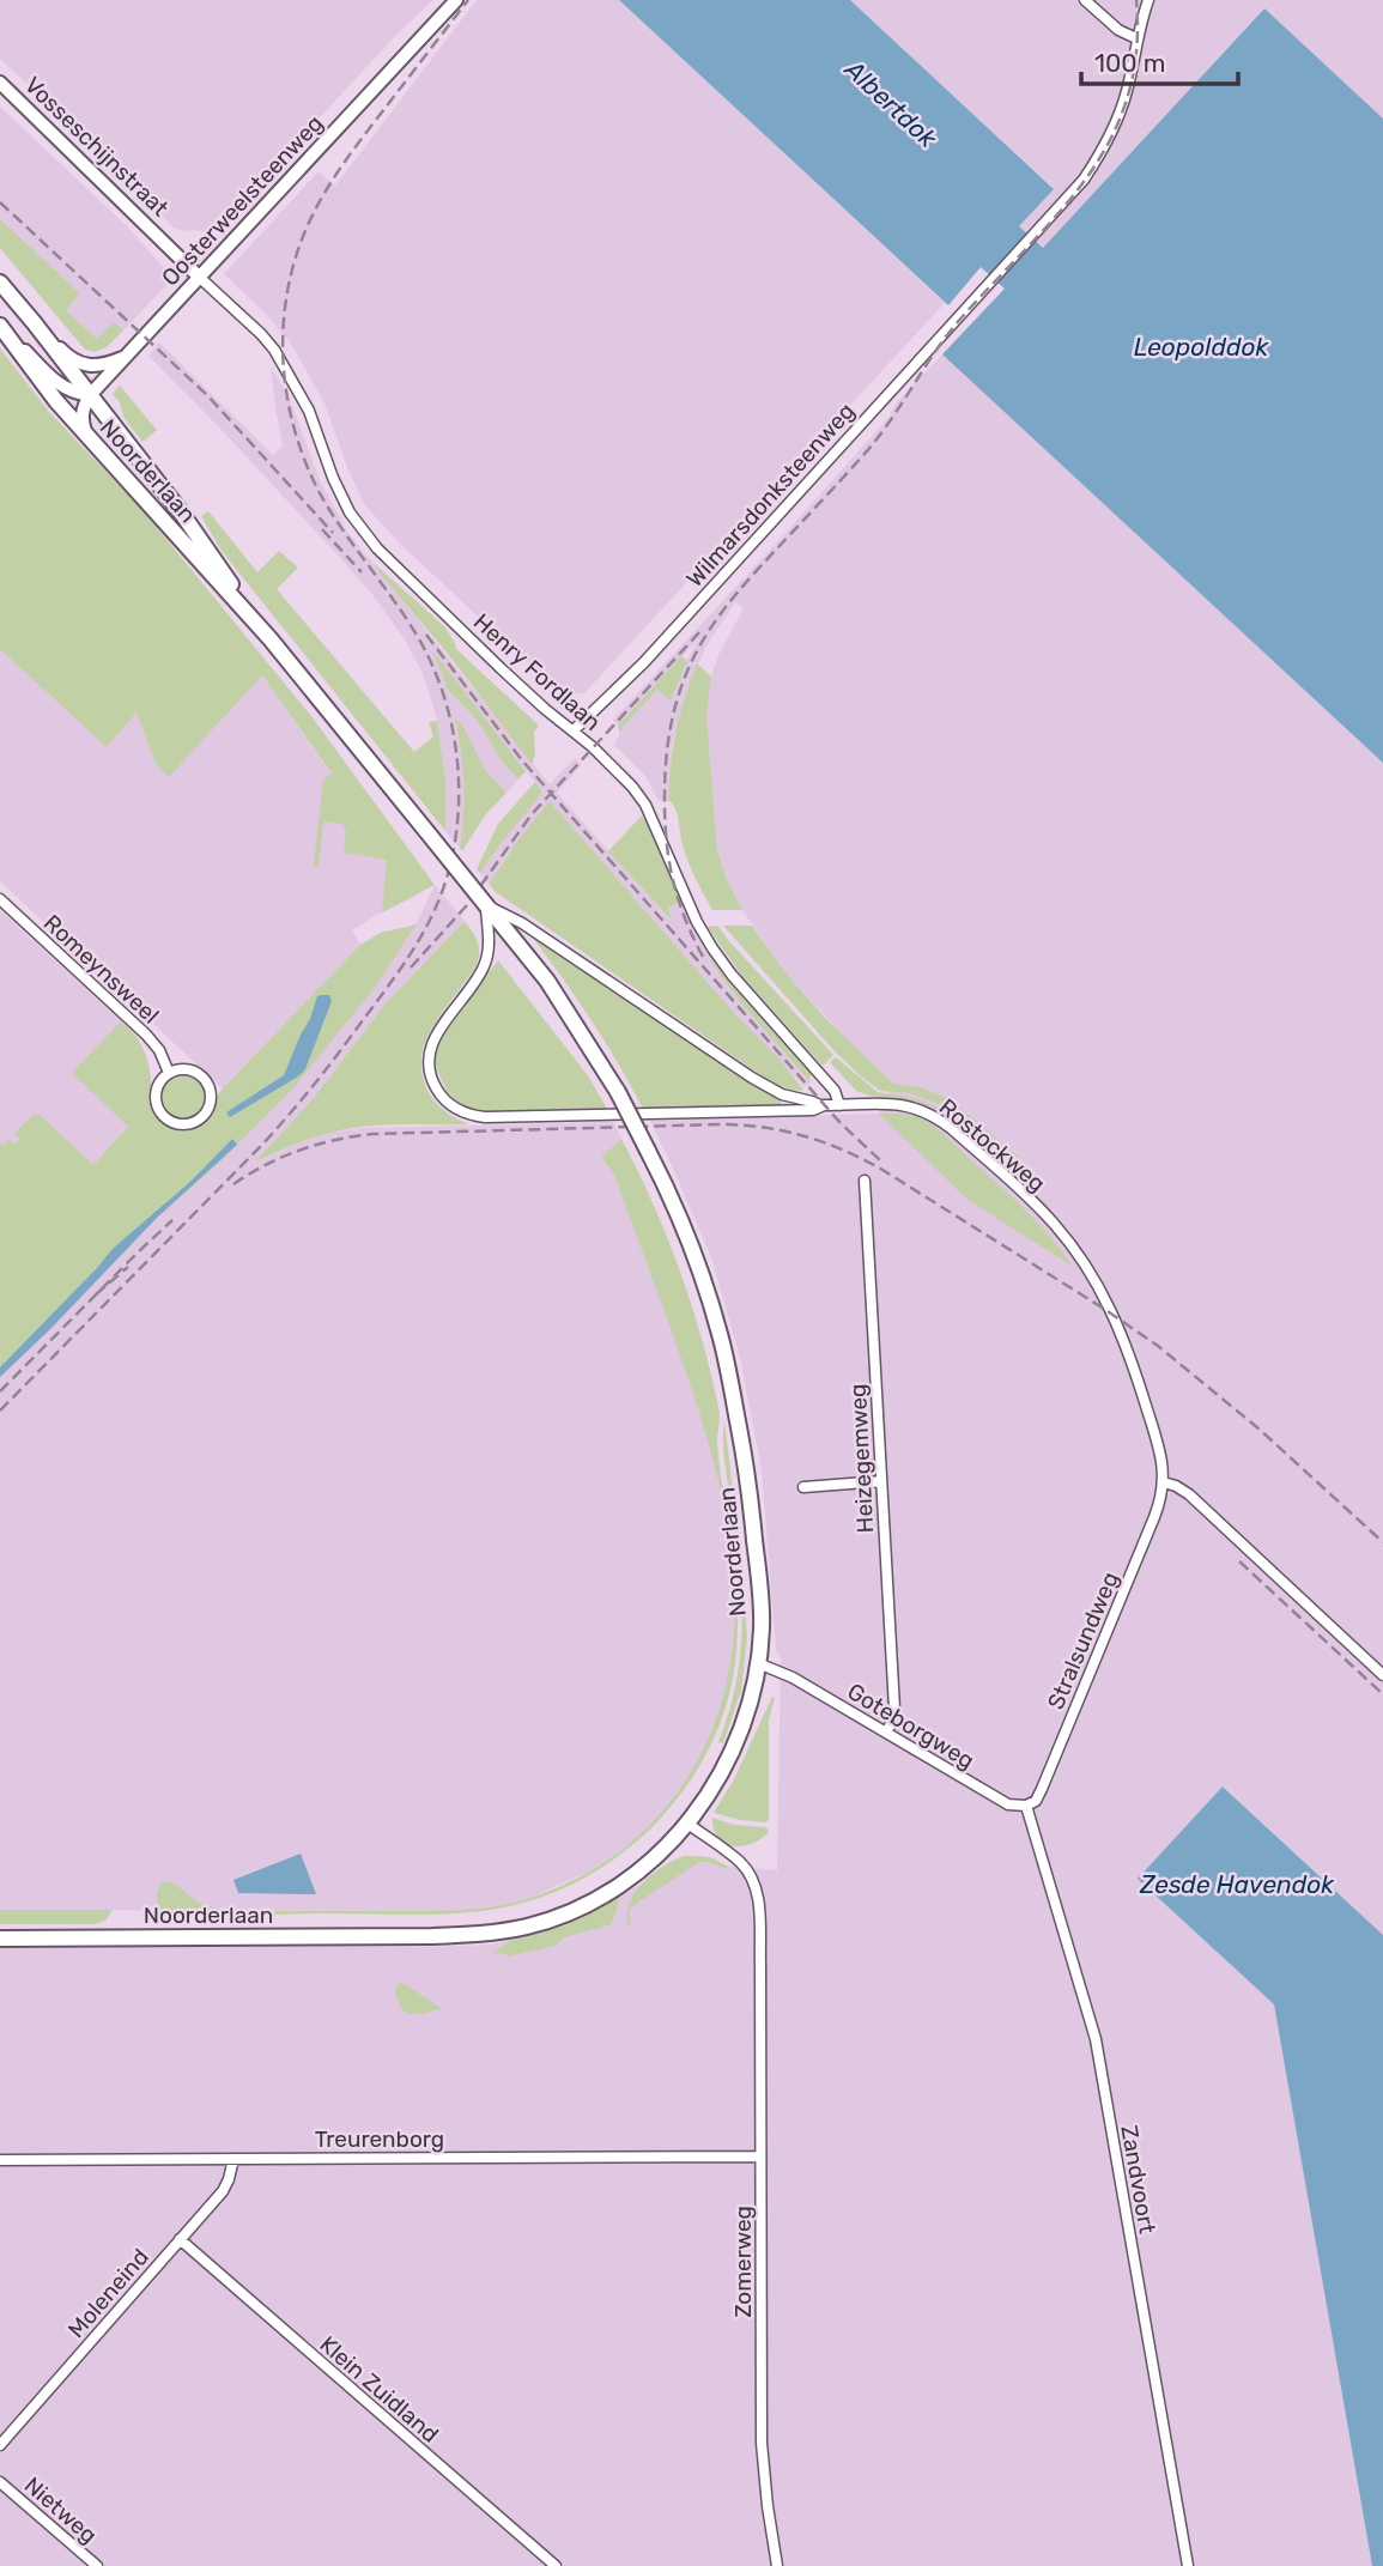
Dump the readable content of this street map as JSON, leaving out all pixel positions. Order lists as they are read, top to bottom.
{
  "streets": {
    "main road": ["Vosseschijnstraat", "Oosterweelsteenweg", "Noorderlaan"],
    "street": [
      "Wilmarsdonksteenweg",
      "Henry Fordlaan",
      "Romeynsweel",
      "Rostockweg",
      "Heizegemweg",
      "Stralsundweg",
      "Goteborgweg",
      "Treurenborg",
      "Zandvoort",
      "Zomerweg",
      "Moleneind",
      "Klein Zuidland",
      "Nietweg"
    ]
  },
  "crossings": [
    ["Vosseschijnstraat", "Oosterweelsteenweg"],
    ["Vosseschijnstraat", "Henry Fordlaan"],
    ["Oosterweelsteenweg", "Noorderlaan"],
    ["Oosterweelsteenweg", "Henry Fordlaan"],
    ["Noorderlaan", "Rostockweg"],
    ["Noorderlaan", "Goteborgweg"],
    ["Noorderlaan", "Zomerweg"],
    ["Wilmarsdonksteenweg", "Henry Fordlaan"],
    ["Henry Fordlaan", "Rostockweg"],
    ["Rostockweg", "Stralsundweg"],
    ["Heizegemweg", "Goteborgweg"],
    ["Stralsundweg", "Goteborgweg"],
    ["Stralsundweg", "Zandvoort"],
    ["Goteborgweg", "Zandvoort"],
    ["Treurenborg", "Zomerweg"],
    ["Treurenborg", "Moleneind"],
    ["Moleneind", "Klein Zuidland"]
  ],
  "water": ["Albertdok", "Leopolddok", "Zesde Havendok"],
  "scale_bar": "100 m"
}
